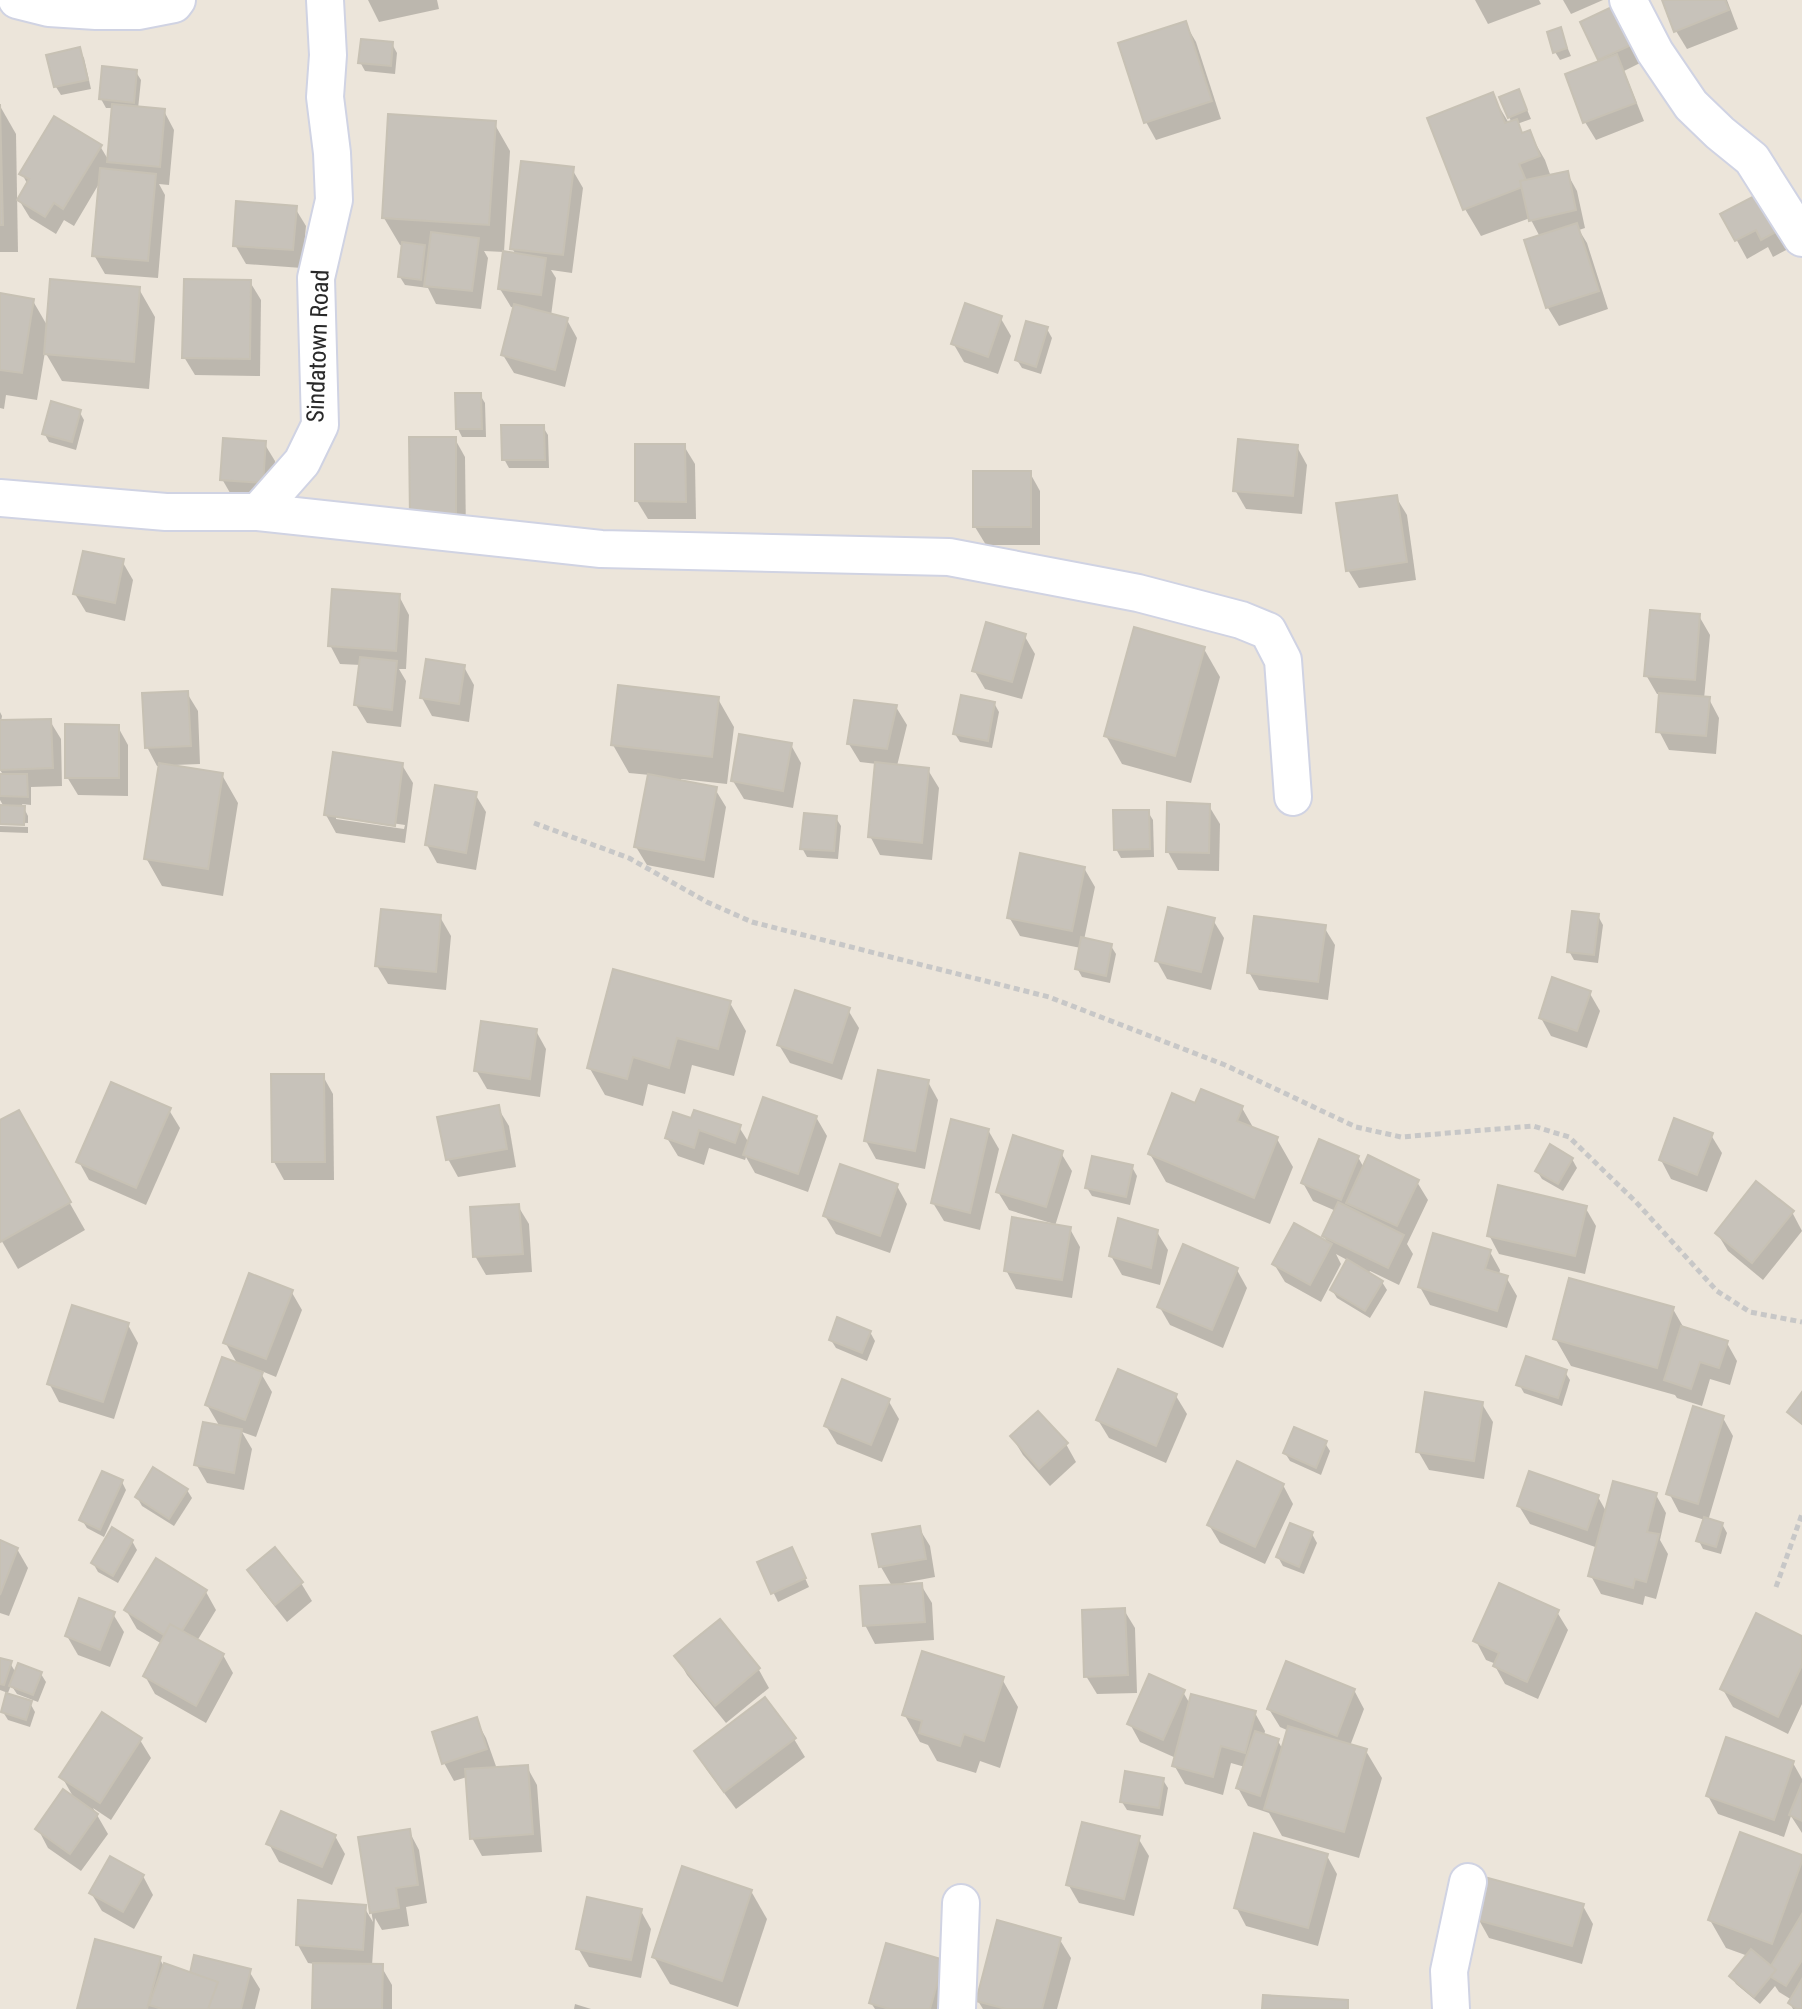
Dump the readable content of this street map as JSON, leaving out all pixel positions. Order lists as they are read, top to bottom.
{
  "streets": {
    "street": ["Sindatown Road"]
  }
}
